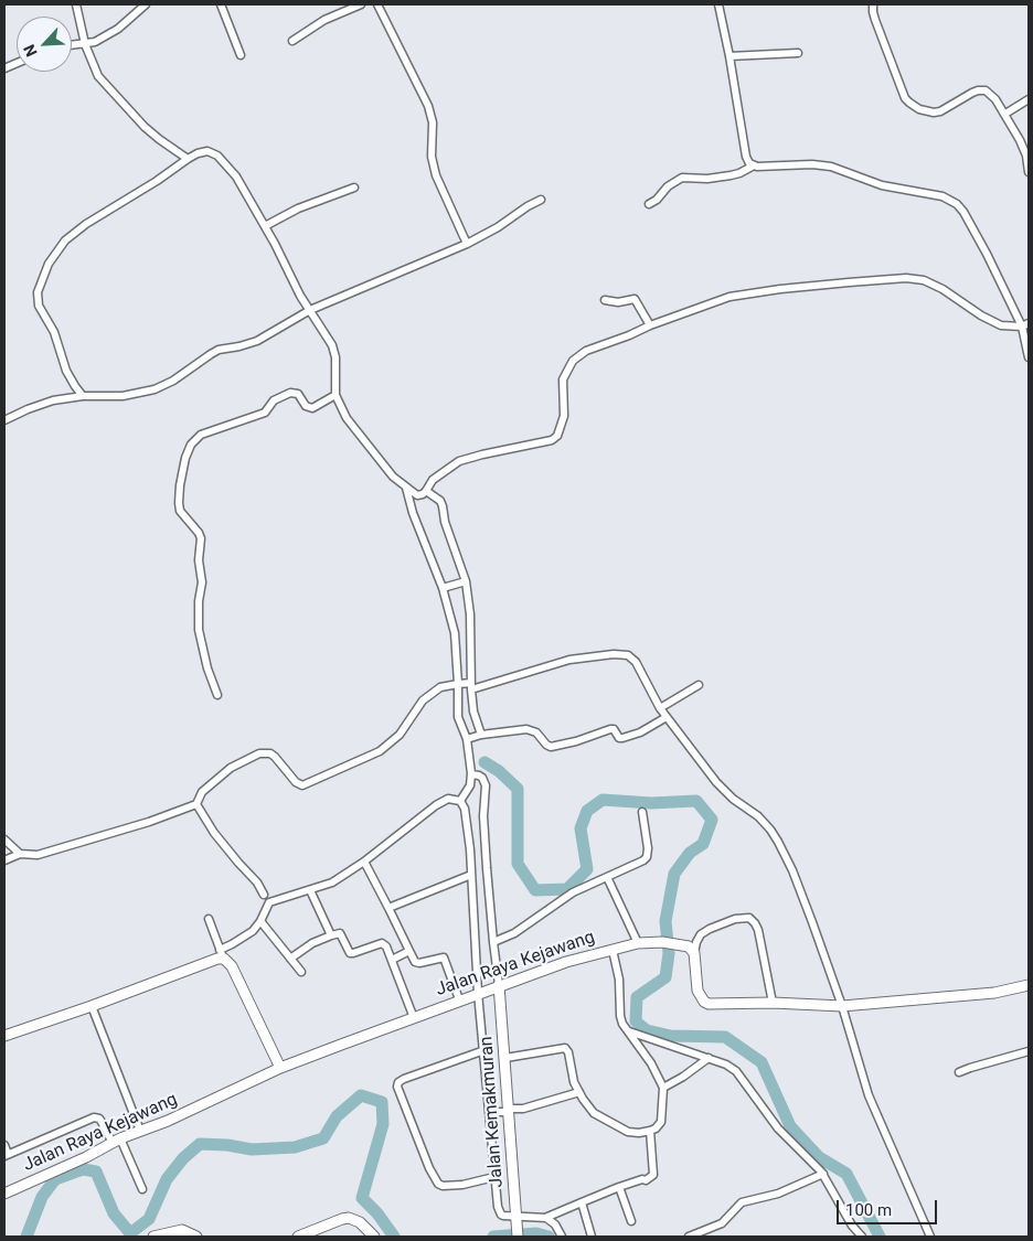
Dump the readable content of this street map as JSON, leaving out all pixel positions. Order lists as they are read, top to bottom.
{
  "streets": {
    "street": ["Jalan Raya Kejawang", "Jalan Kemakmuran"]
  },
  "crossings": [
    ["Jalan Raya Kejawang", "Jalan Kemakmuran"]
  ],
  "scale_bar": "100 m",
  "north": "bottom left"
}
